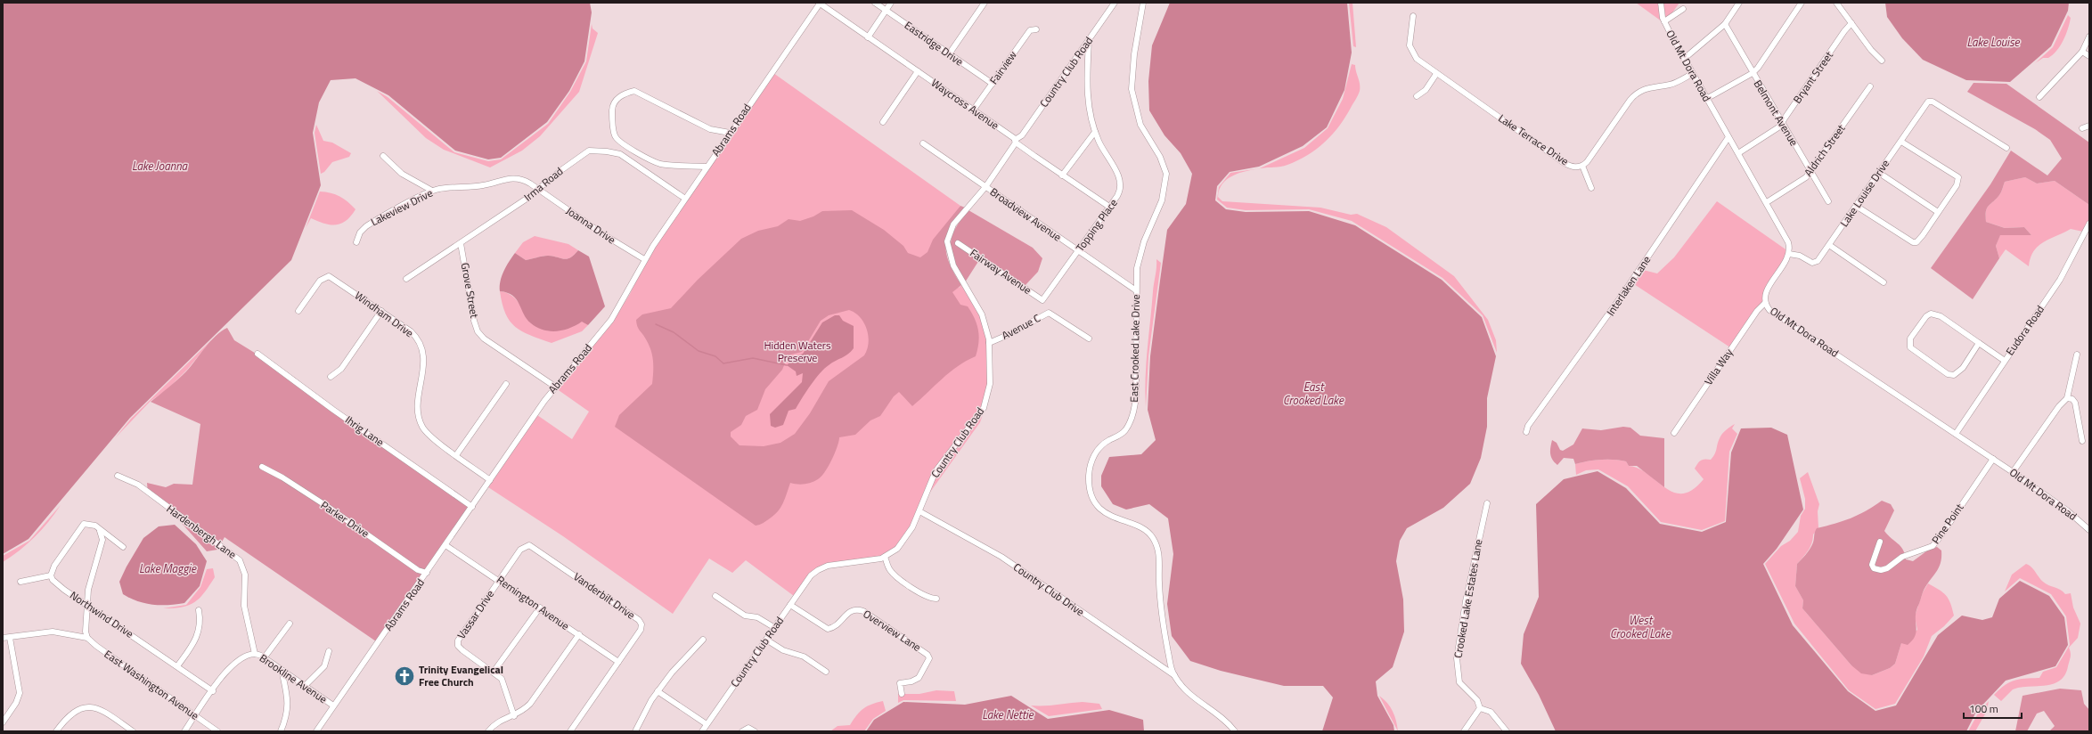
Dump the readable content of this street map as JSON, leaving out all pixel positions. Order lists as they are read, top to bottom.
{
  "streets": {
    "street": [
      "Eastridge Drive",
      "Old Mt Dora Road",
      "Fairview",
      "Country Club Road",
      "Bryant Street",
      "Waycross Avenue",
      "Belmont Avenue",
      "Abrams Road",
      "Lake Terrace Drive",
      "Aldrich Street",
      "Irma Road",
      "Lake Louise Drive",
      "Lakeview Drive",
      "Broadview Avenue",
      "Joanna Drive",
      "Topping Place",
      "Fairway Avenue",
      "Interlaken Lane",
      "Grove Street",
      "Windham Drive",
      "Avenue C",
      "Eudora Road",
      "East Crooked Lake Drive",
      "Villa Way",
      "Ihrig Lane",
      "Parker Drive",
      "Pine Point",
      "Hardenbergh Lane",
      "Country Club Drive",
      "Vanderbilt Drive",
      "Crooked Lake Estates Lane",
      "Remington Avenue",
      "Northwind Drive",
      "Vassar Drive",
      "Overview Lane",
      "Brookline Avenue",
      "East Washington Avenue"
    ]
  },
  "crossings": [
    ["Eastridge Drive", "Fairview"],
    ["Old Mt Dora Road", "Bryant Street"],
    ["Old Mt Dora Road", "Lake Terrace Drive"],
    ["Old Mt Dora Road", "Aldrich Street"],
    ["Old Mt Dora Road", "Lake Louise Drive"],
    ["Old Mt Dora Road", "Interlaken Lane"],
    ["Old Mt Dora Road", "Eudora Road"],
    ["Old Mt Dora Road", "Villa Way"],
    ["Old Mt Dora Road", "Pine Point"],
    ["Fairview", "Waycross Avenue"],
    ["Country Club Road", "Waycross Avenue"],
    ["Country Club Road", "Broadview Avenue"],
    ["Country Club Road", "Topping Place"],
    ["Country Club Road", "Avenue C"],
    ["Country Club Road", "Country Club Drive"],
    ["Country Club Road", "Overview Lane"],
    ["Bryant Street", "Belmont Avenue"],
    ["Waycross Avenue", "Abrams Road"],
    ["Waycross Avenue", "Topping Place"],
    ["Belmont Avenue", "Aldrich Street"],
    ["Abrams Road", "Irma Road"],
    ["Abrams Road", "Joanna Drive"],
    ["Abrams Road", "Grove Street"],
    ["Abrams Road", "Windham Drive"],
    ["Abrams Road", "Ihrig Lane"],
    ["Abrams Road", "Parker Drive"],
    ["Abrams Road", "Remington Avenue"],
    ["Abrams Road", "Brookline Avenue"],
    ["Irma Road", "Lakeview Drive"],
    ["Irma Road", "Joanna Drive"],
    ["Irma Road", "Grove Street"],
    ["Lakeview Drive", "Joanna Drive"],
    ["Broadview Avenue", "Topping Place"],
    ["Broadview Avenue", "East Crooked Lake Drive"],
    ["Topping Place", "Fairway Avenue"],
    ["East Crooked Lake Drive", "Country Club Drive"],
    ["Hardenbergh Lane", "Brookline Avenue"],
    ["Vanderbilt Drive", "Remington Avenue"],
    ["Vanderbilt Drive", "Vassar Drive"],
    ["Remington Avenue", "Vassar Drive"],
    ["Northwind Drive", "Brookline Avenue"],
    ["Brookline Avenue", "East Washington Avenue"]
  ],
  "water": [
    "Lake Louise",
    "Lake Joanna",
    "East Crooked Lake",
    "Lake Maggie",
    "West Crooked Lake",
    "Lake Nettie"
  ],
  "parks": ["Hidden Waters Preserve"],
  "places": {
    "church": ["Trinity Evangelical Free Church"]
  },
  "scale_bar": "100 m"
}
